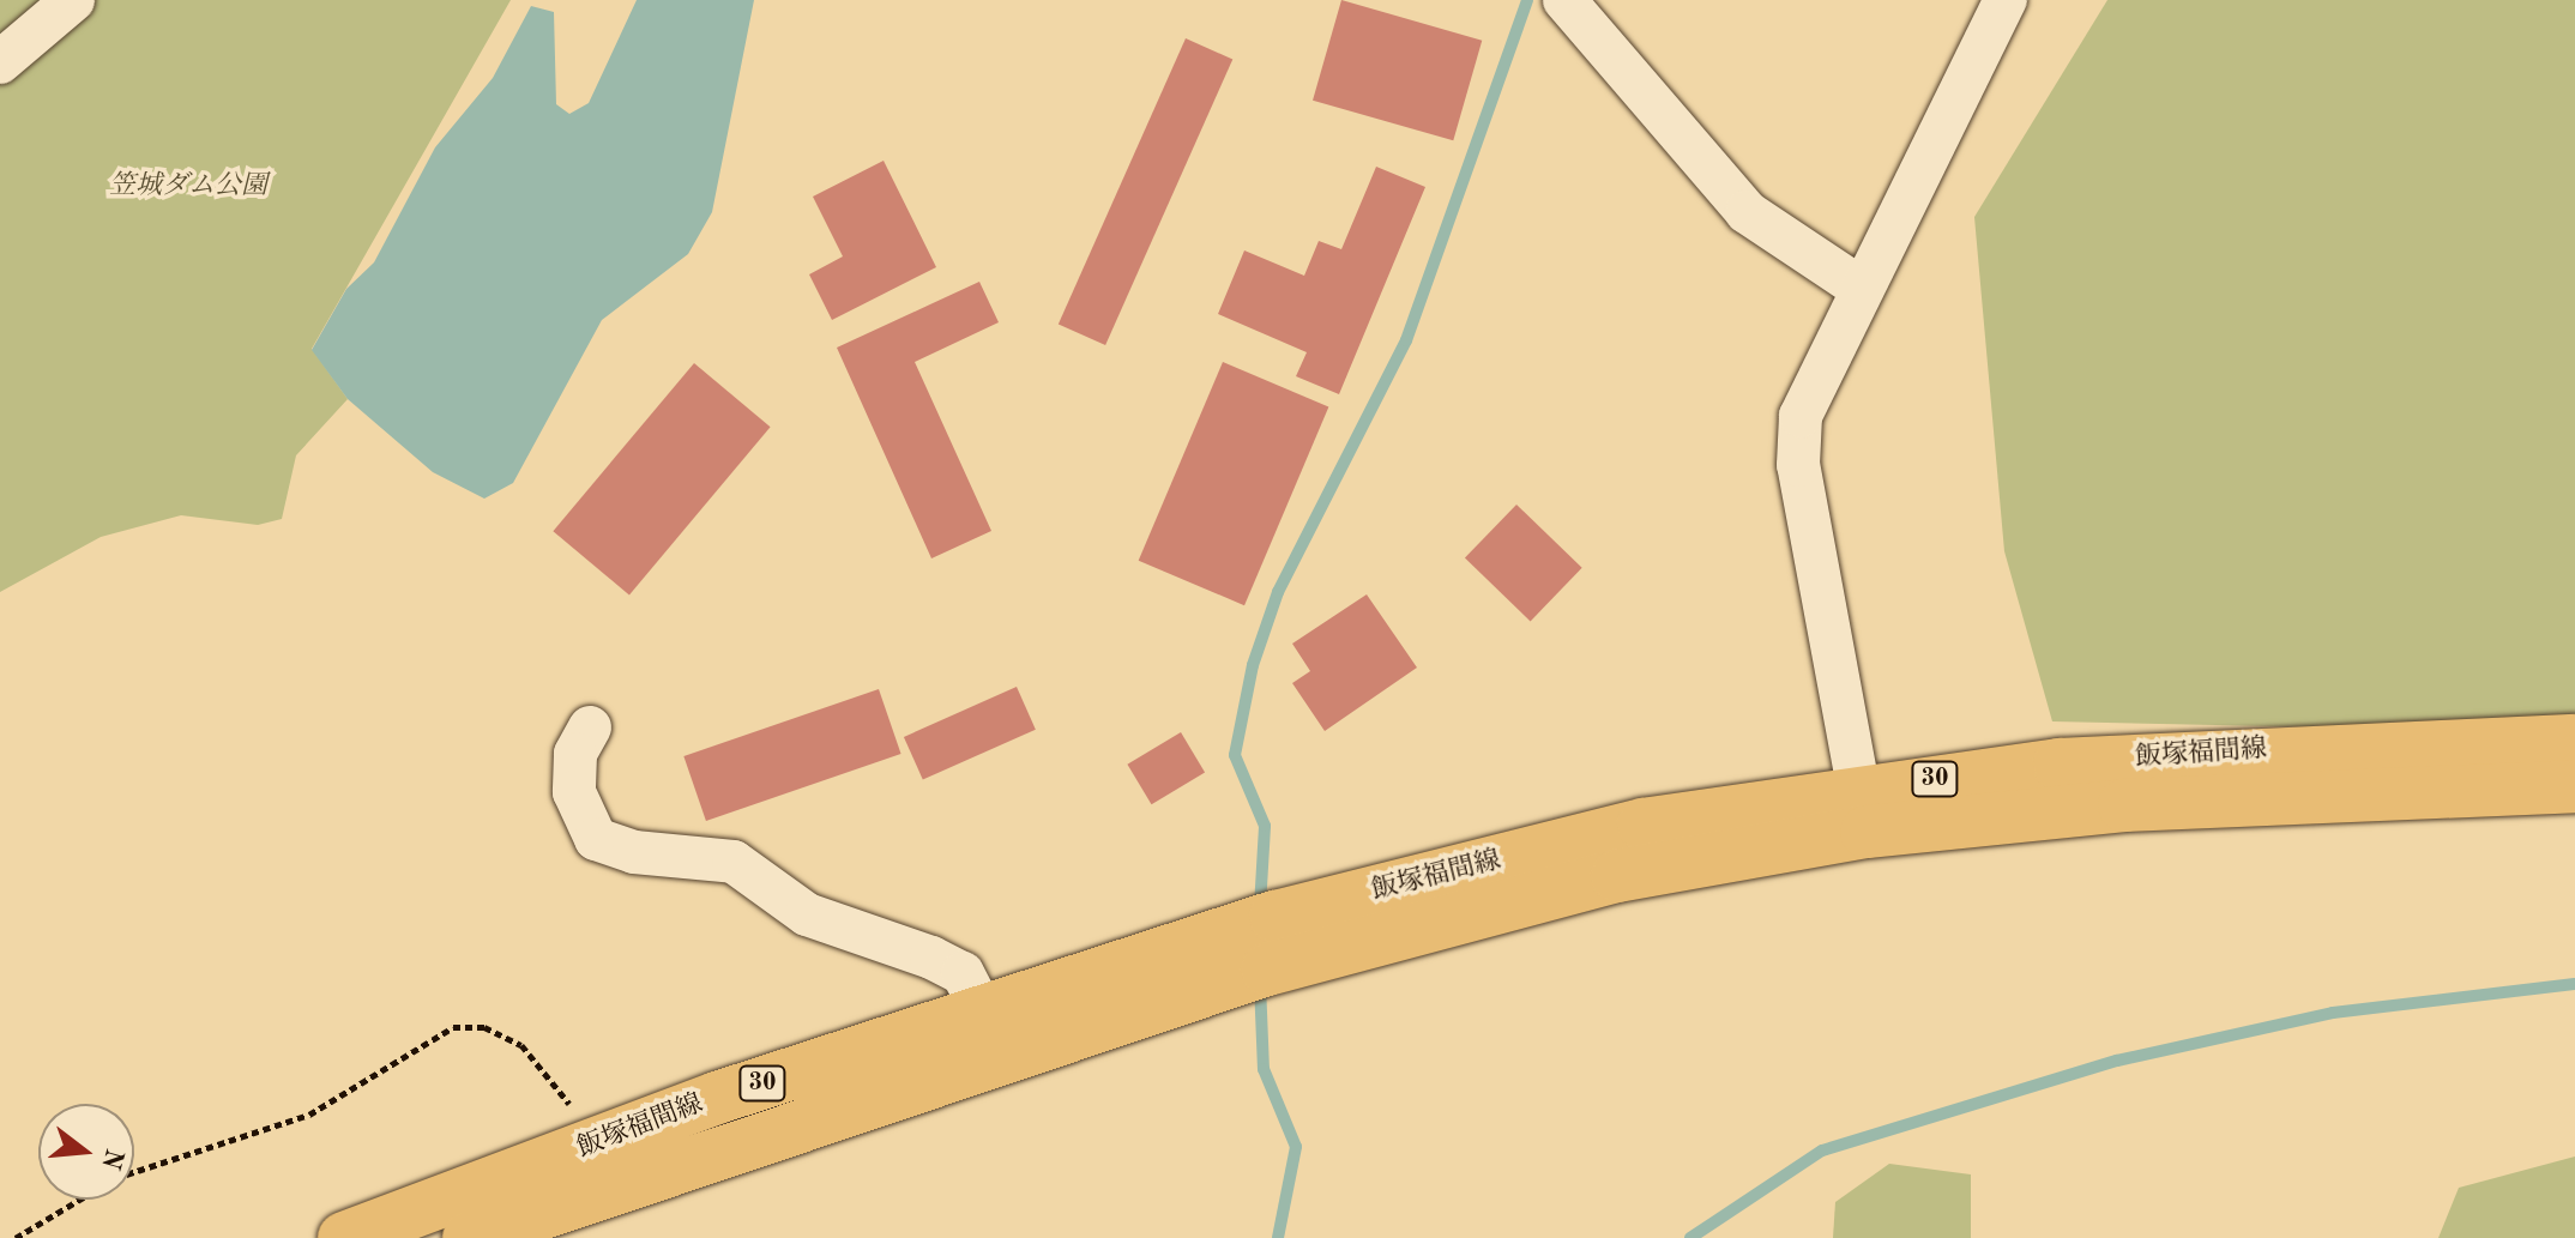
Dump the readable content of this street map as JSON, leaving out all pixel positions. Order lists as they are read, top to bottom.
{
  "streets": {
    "main road": ["飯塚福間線", "30"]
  },
  "parks": ["笠城ダム公園"],
  "north": "right"
}
